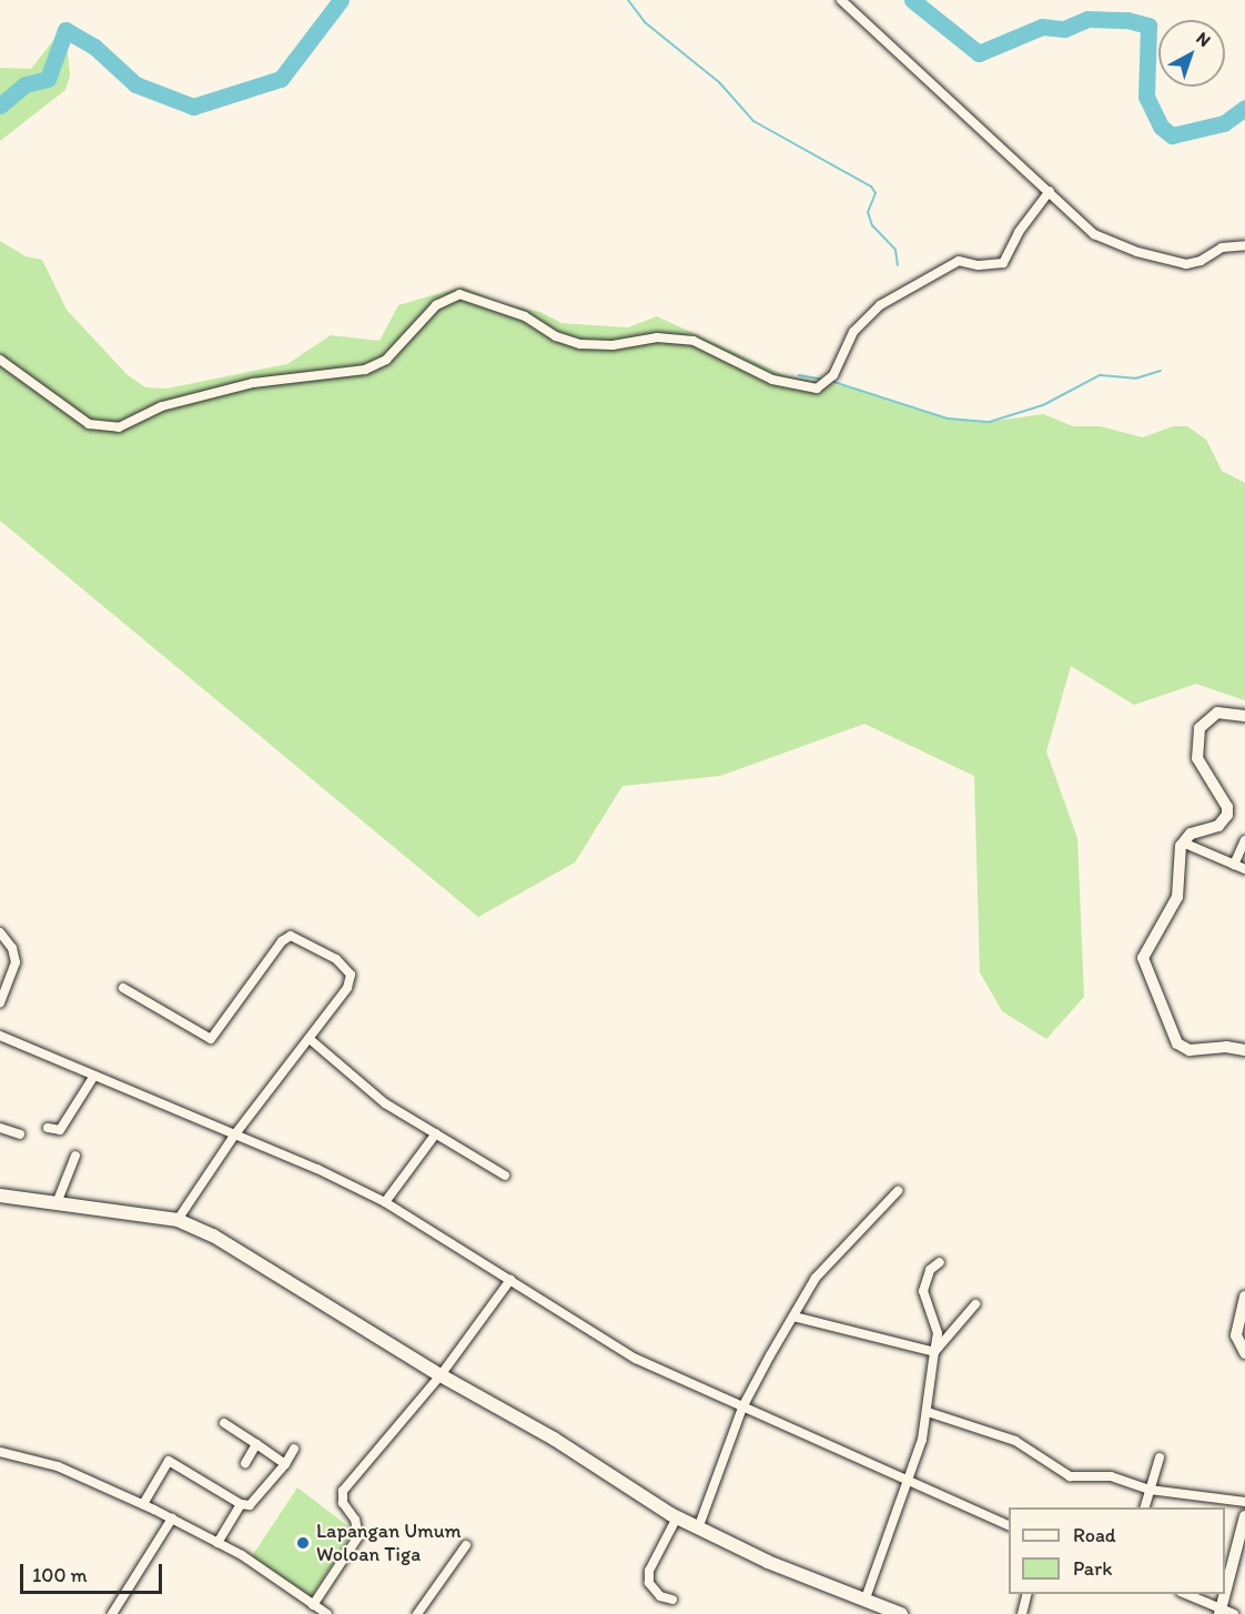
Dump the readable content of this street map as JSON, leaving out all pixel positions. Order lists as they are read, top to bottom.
{
  "places": ["Lapangan Umum Woloan Tiga"],
  "legend": ["Road", "Park"],
  "scale_bar": "100 m",
  "north": "top right"
}
